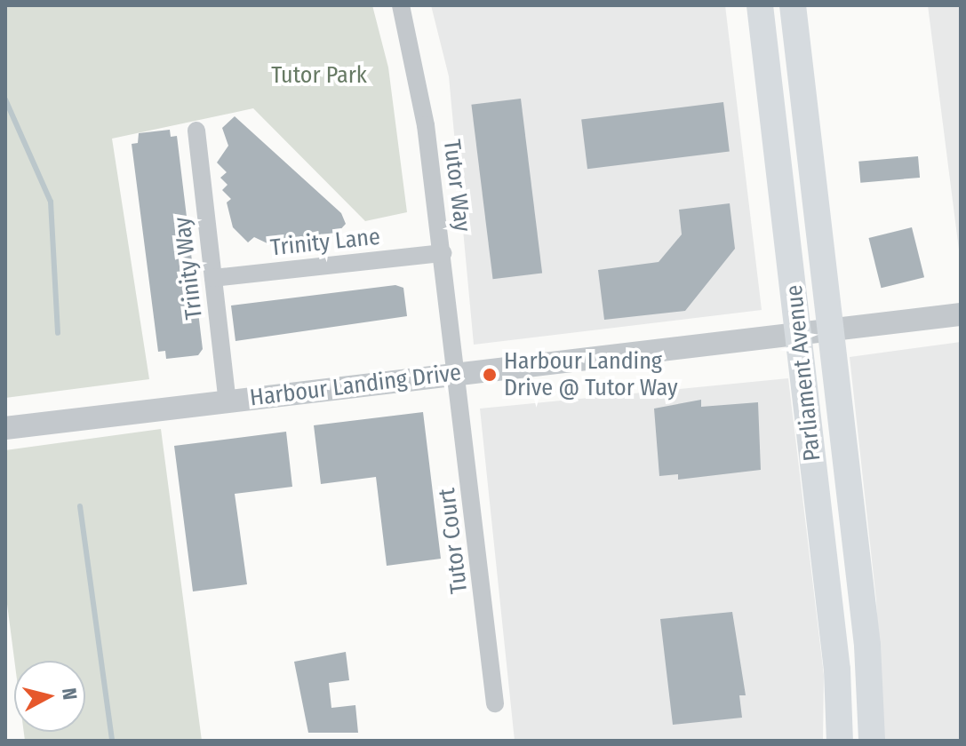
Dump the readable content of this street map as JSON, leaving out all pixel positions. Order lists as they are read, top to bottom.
{
  "streets": {
    "main road": ["Parliament Avenue"],
    "street": [
      "Tutor Way",
      "Trinity Lane",
      "Trinity Way",
      "Harbour Landing Drive",
      "Tutor Court"
    ]
  },
  "crossings": [
    ["Tutor Way", "Trinity Lane"],
    ["Tutor Way", "Harbour Landing Drive"],
    ["Tutor Way", "Tutor Court"],
    ["Trinity Lane", "Trinity Way"],
    ["Trinity Way", "Harbour Landing Drive"],
    ["Parliament Avenue", "Harbour Landing Drive"],
    ["Harbour Landing Drive", "Tutor Court"]
  ],
  "parks": ["Tutor Park"],
  "places": ["Harbour Landing Drive @ Tutor Way"],
  "north": "right"
}
